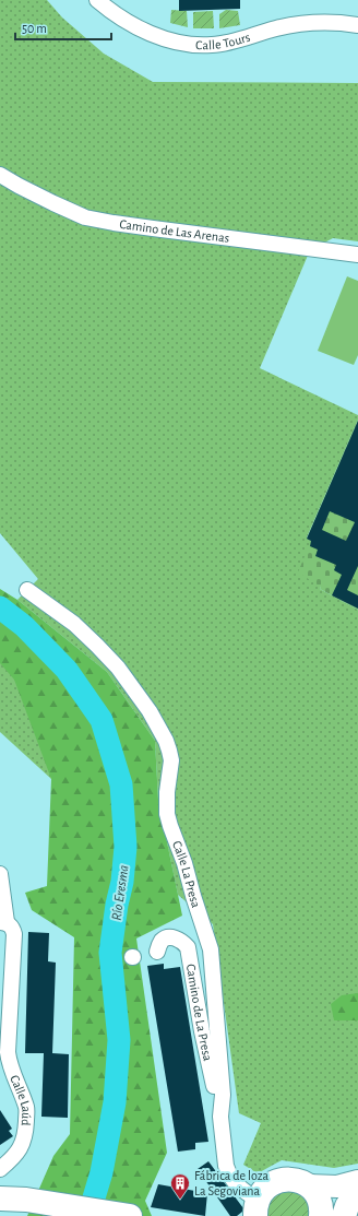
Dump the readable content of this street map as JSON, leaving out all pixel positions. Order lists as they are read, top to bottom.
{
  "streets": {
    "street": [
      "Calle Tours",
      "Camino de Las Arenas",
      "Calle La Presa",
      "Camino de La Presa",
      "Calle Laúd"
    ]
  },
  "crossings": [
    ["Calle La Presa", "Camino de La Presa"]
  ],
  "water": ["Río Eresma"],
  "places": {
    "building": ["Fábrica de loza La Segoviana"]
  },
  "scale_bar": "50 m"
}
